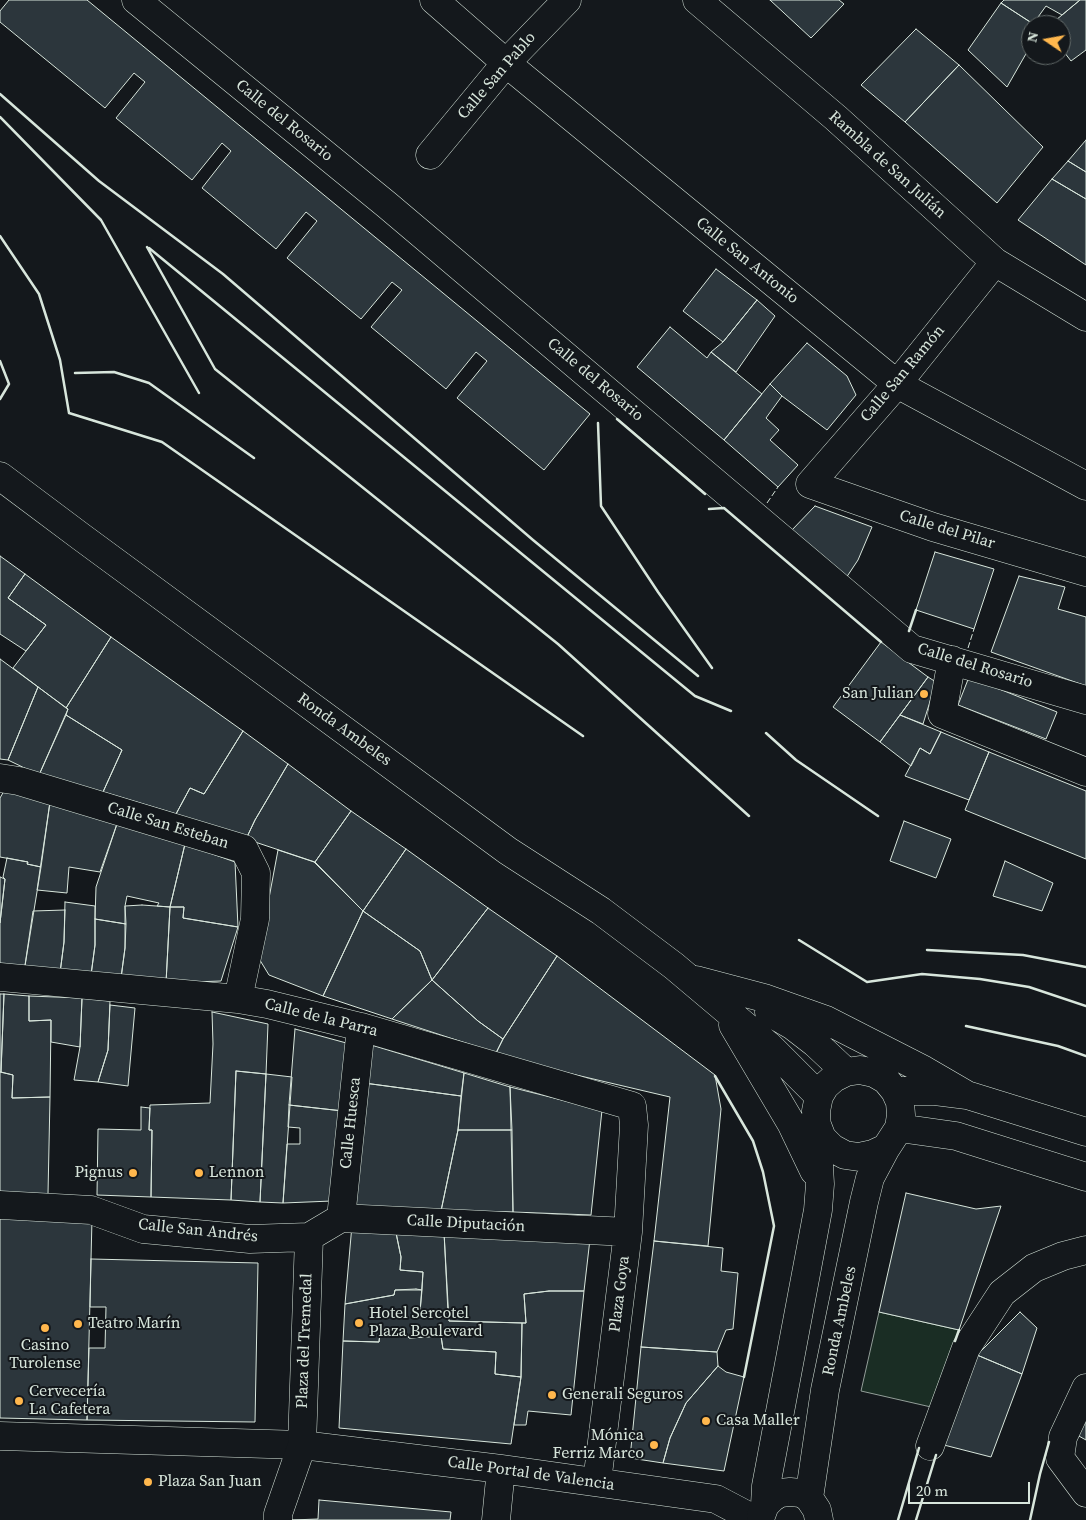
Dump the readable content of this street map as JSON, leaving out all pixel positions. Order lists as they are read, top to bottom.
{
  "streets": {
    "street": [
      "Calle San Pablo",
      "Calle del Rosario",
      "Rambla de San Julián",
      "Calle San Antonio",
      "Calle San Ramón",
      "Calle del Pilar",
      "Ronda Ambeles",
      "Calle San Esteban",
      "Calle de la Parra",
      "Calle Huesca",
      "Calle Diputación",
      "Calle San Andrés",
      "Plaza Goya",
      "Plaza del Tremedal",
      "Calle Portal de Valencia"
    ]
  },
  "crossings": [
    ["Calle San Pablo", "Calle San Antonio"],
    ["Rambla de San Julián", "Calle San Ramón"],
    ["Calle San Antonio", "Calle San Ramón"],
    ["Calle San Ramón", "Calle del Pilar"],
    ["Ronda Ambeles", "Calle Portal de Valencia"],
    ["Calle San Esteban", "Calle de la Parra"],
    ["Calle de la Parra", "Calle Huesca"],
    ["Calle de la Parra", "Plaza Goya"],
    ["Calle Huesca", "Calle Diputación"],
    ["Calle Diputación", "Plaza Goya"],
    ["Calle San Andrés", "Plaza del Tremedal"],
    ["Plaza Goya", "Calle Portal de Valencia"],
    ["Plaza del Tremedal", "Calle Portal de Valencia"]
  ],
  "places": [
    "San Julian",
    "Pignus",
    "Lennon",
    "Hotel Sercotel Plaza Boulevard",
    "Teatro Marín",
    "Casino Turolense",
    "Generali Seguros",
    "Cervecería La Cafetera",
    "Casa Maller",
    "Mónica Ferriz Marco",
    "Plaza San Juan"
  ],
  "scale_bar": "20 m",
  "north": "left"
}
